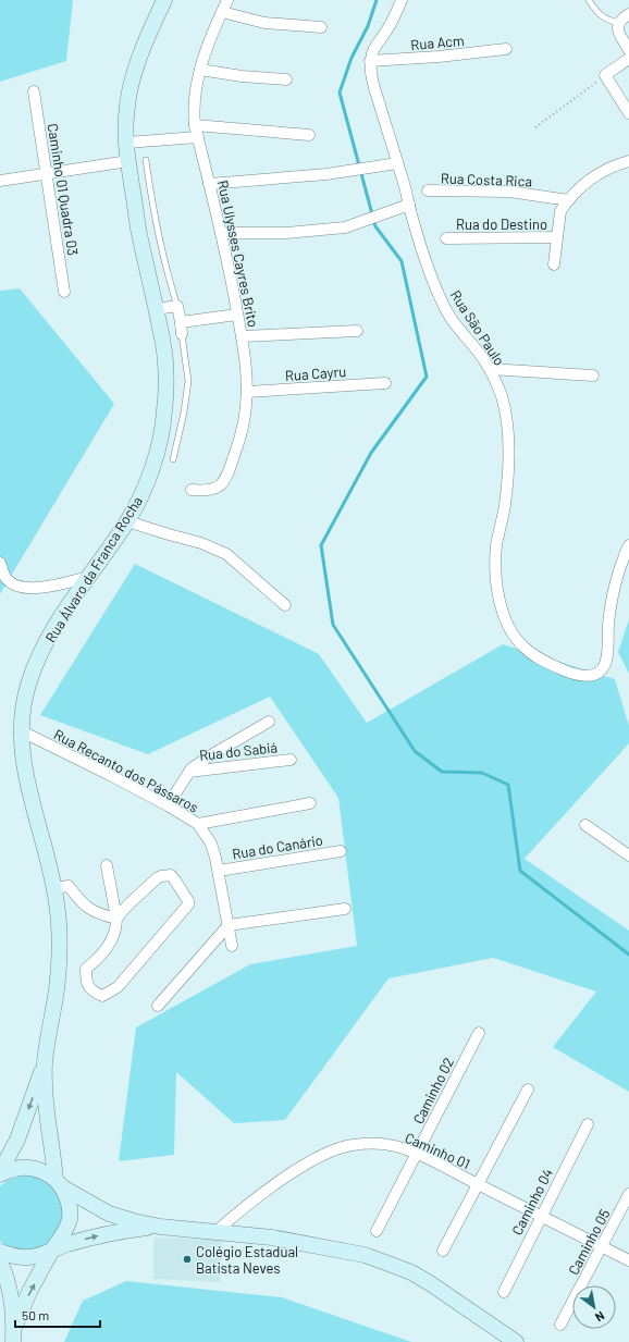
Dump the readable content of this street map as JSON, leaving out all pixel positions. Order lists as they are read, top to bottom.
{
  "streets": {
    "main road": ["Rua Álvaro da Franca Rocha"],
    "street": [
      "Rua Acm",
      "Rua Costa Rica",
      "Caminho 01 Quadra 03",
      "Rua do Destino",
      "Rua Ulysses Cayres Brito",
      "Rua São Paulo",
      "Rua Cayru",
      "Rua do Sabiá",
      "Rua Recanto dos Pássaros",
      "Rua do Canário",
      "Caminho 02",
      "Caminho 01",
      "Caminho 04",
      "Caminho 05"
    ]
  },
  "crossings": [
    ["Rua Acm", "Rua São Paulo"],
    ["Rua Ulysses Cayres Brito", "Rua Cayru"],
    ["Rua Álvaro da Franca Rocha", "Rua Recanto dos Pássaros"],
    ["Rua Recanto dos Pássaros", "Rua do Canário"],
    ["Caminho 02", "Caminho 01"],
    ["Caminho 01", "Caminho 04"],
    ["Caminho 01", "Caminho 05"]
  ],
  "places": ["Colégio Estadual Batista Neves"],
  "scale_bar": "50 m",
  "north": "bottom right"
}
